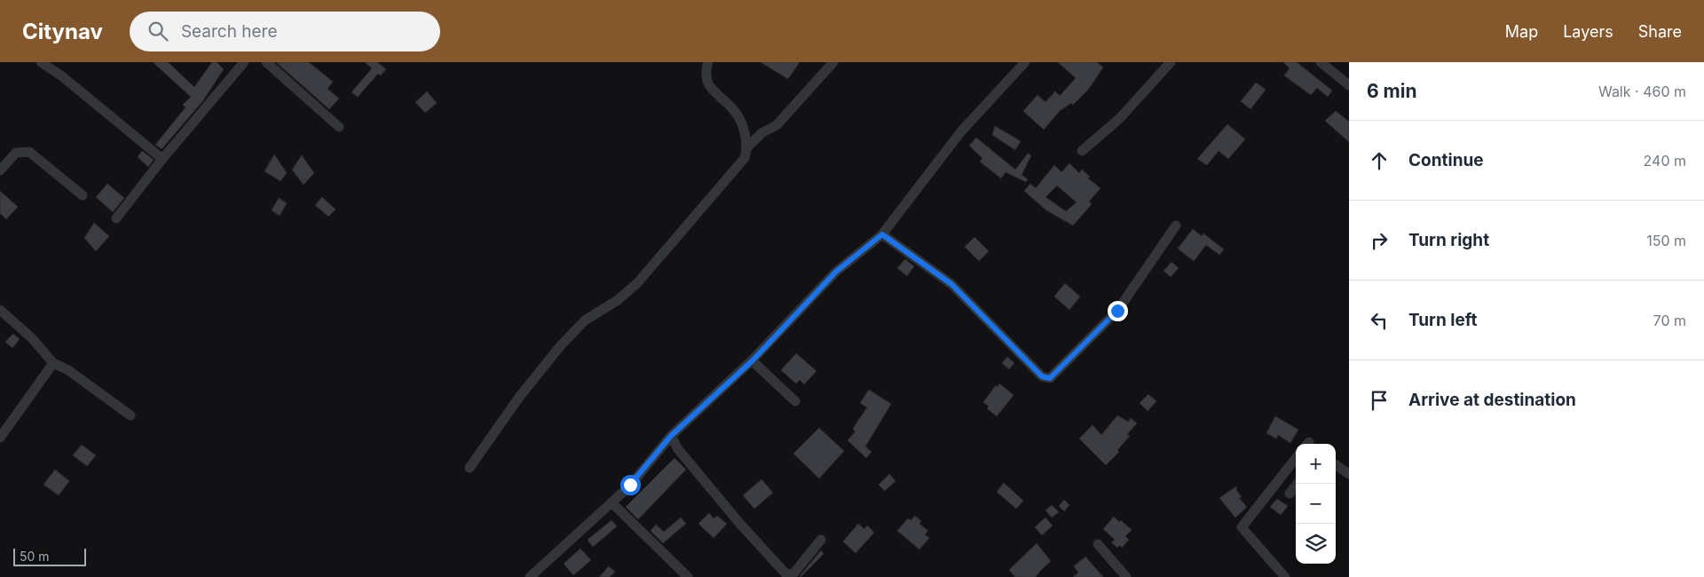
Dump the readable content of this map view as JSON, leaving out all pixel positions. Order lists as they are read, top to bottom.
{
  "scale_bar": "50 m",
  "page": {
    "header": "Citynav",
    "search": "Search here",
    "nav": ["Map", "Layers", "Share"],
    "heading": ["6 min", "Walk · 460 m"],
    "list": [
      ["Continue", "240 m"],
      ["Turn right", "150 m"],
      ["Turn left", "70 m"],
      "Arrive at destination"
    ],
    "map_buttons": ["+", "−"],
    "scale": "50 m"
  }
}
